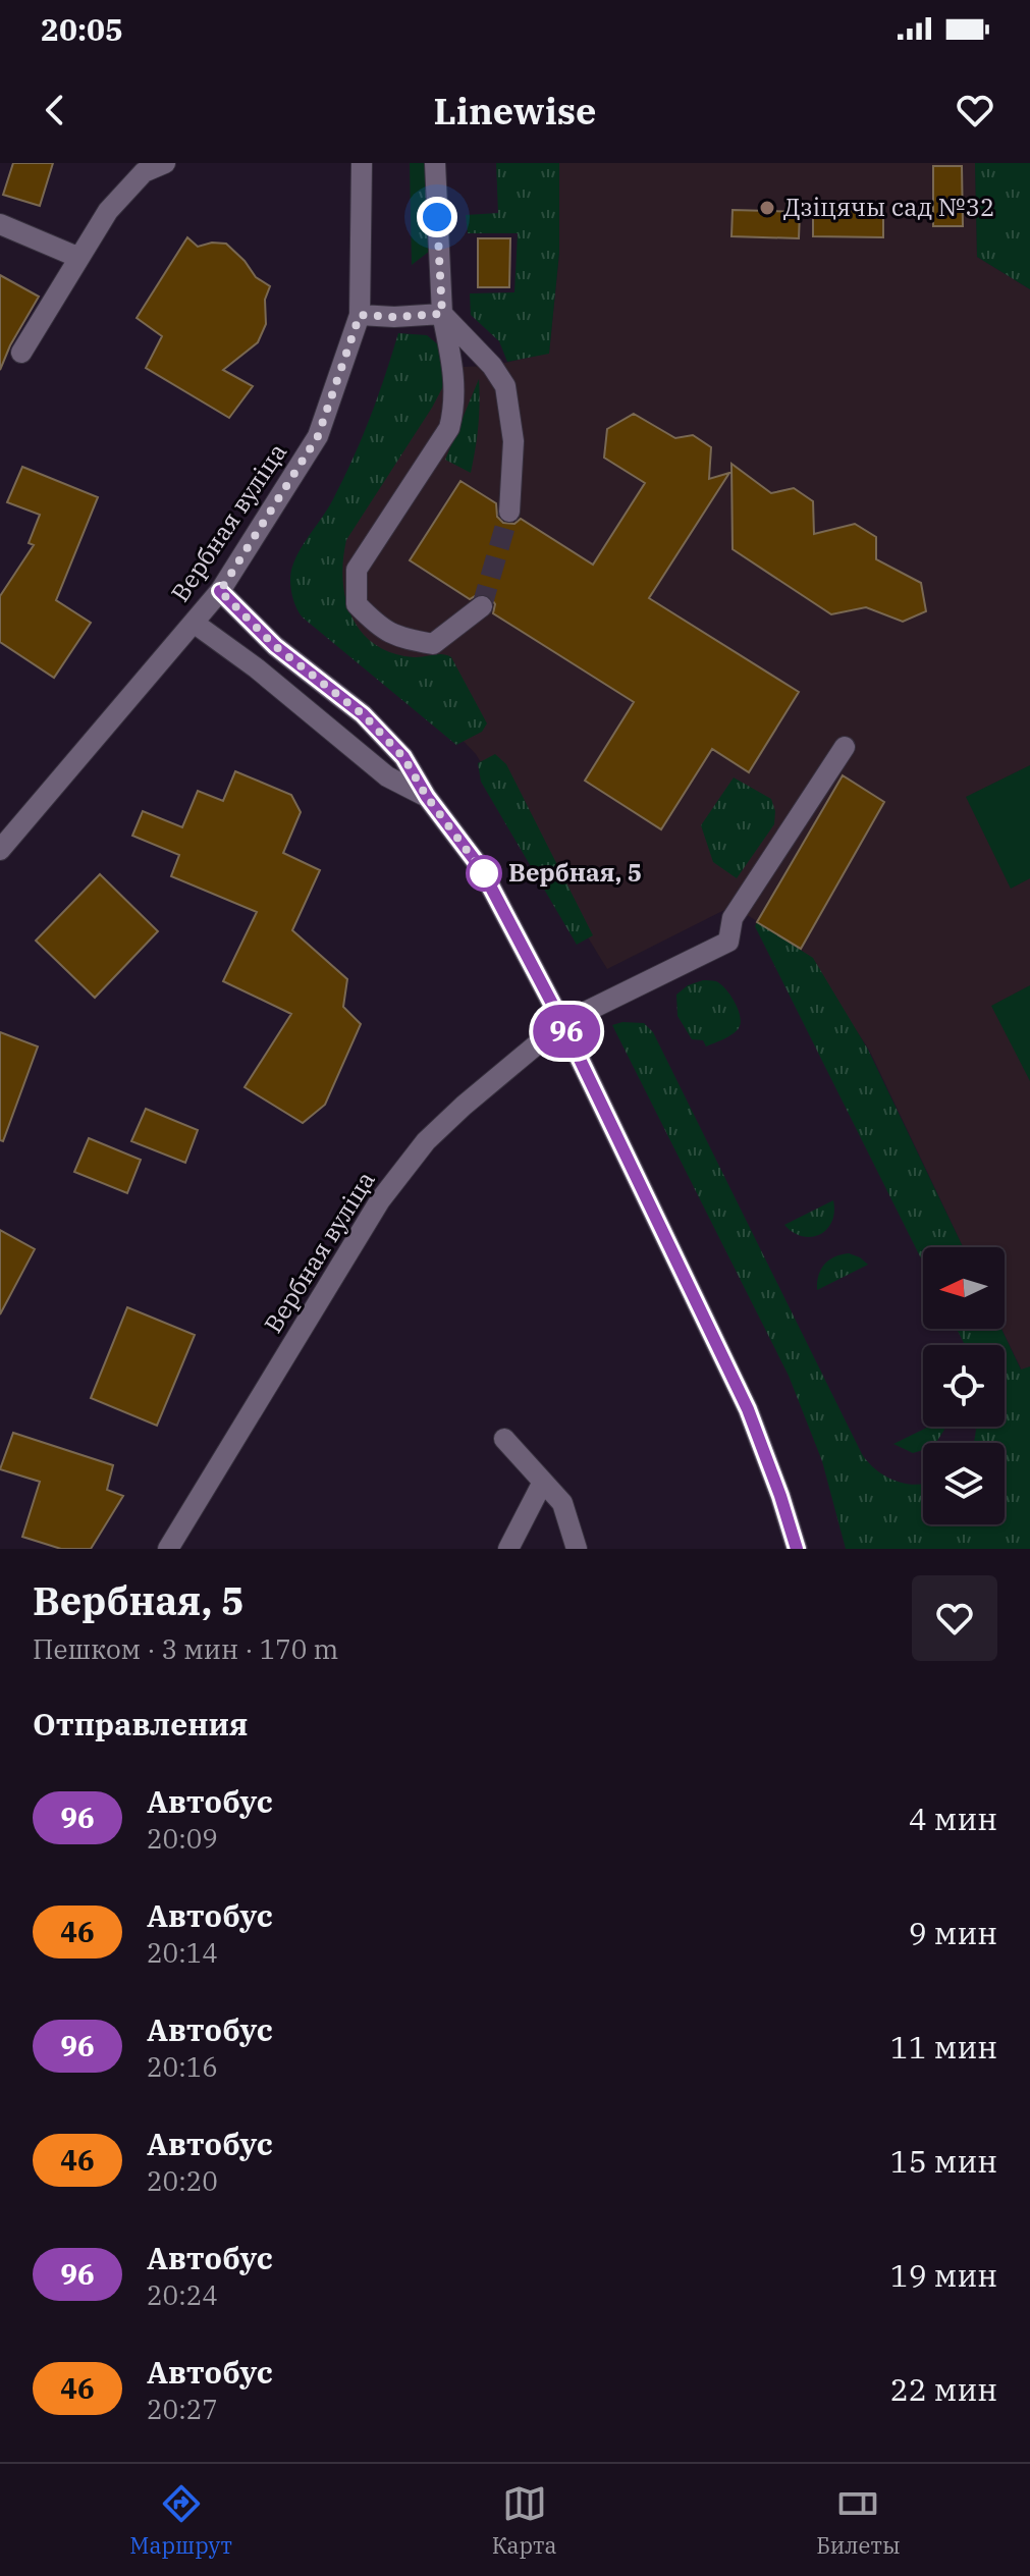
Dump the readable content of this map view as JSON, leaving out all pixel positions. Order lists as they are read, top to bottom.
{
  "streets": {
    "street": ["Вербная вуліца"]
  },
  "places": ["Дзіцячы сад №32", "Вербная, 5"],
  "lines": ["bus line 96"],
  "north": "left",
  "page": {
    "status": "20:05",
    "header": "Linewise",
    "on_map": "96",
    "heading": [
      ["Вербная, 5", "Пешком · 3 мин · 170 m"],
      "Отправления"
    ],
    "list": [
      {
        "mark": "96",
        "name": "Автобус",
        "note": "20:09",
        "value": "4 мин"
      },
      {
        "mark": "46",
        "name": "Автобус",
        "note": "20:14",
        "value": "9 мин"
      },
      {
        "mark": "96",
        "name": "Автобус",
        "note": "20:16",
        "value": "11 мин"
      },
      {
        "mark": "46",
        "name": "Автобус",
        "note": "20:20",
        "value": "15 мин"
      },
      {
        "mark": "96",
        "name": "Автобус",
        "note": "20:24",
        "value": "19 мин"
      },
      {
        "mark": "46",
        "name": "Автобус",
        "note": "20:27",
        "value": "22 мин"
      }
    ],
    "tabs": ["Маршрут", "Карта", "Билеты"]
  }
}
